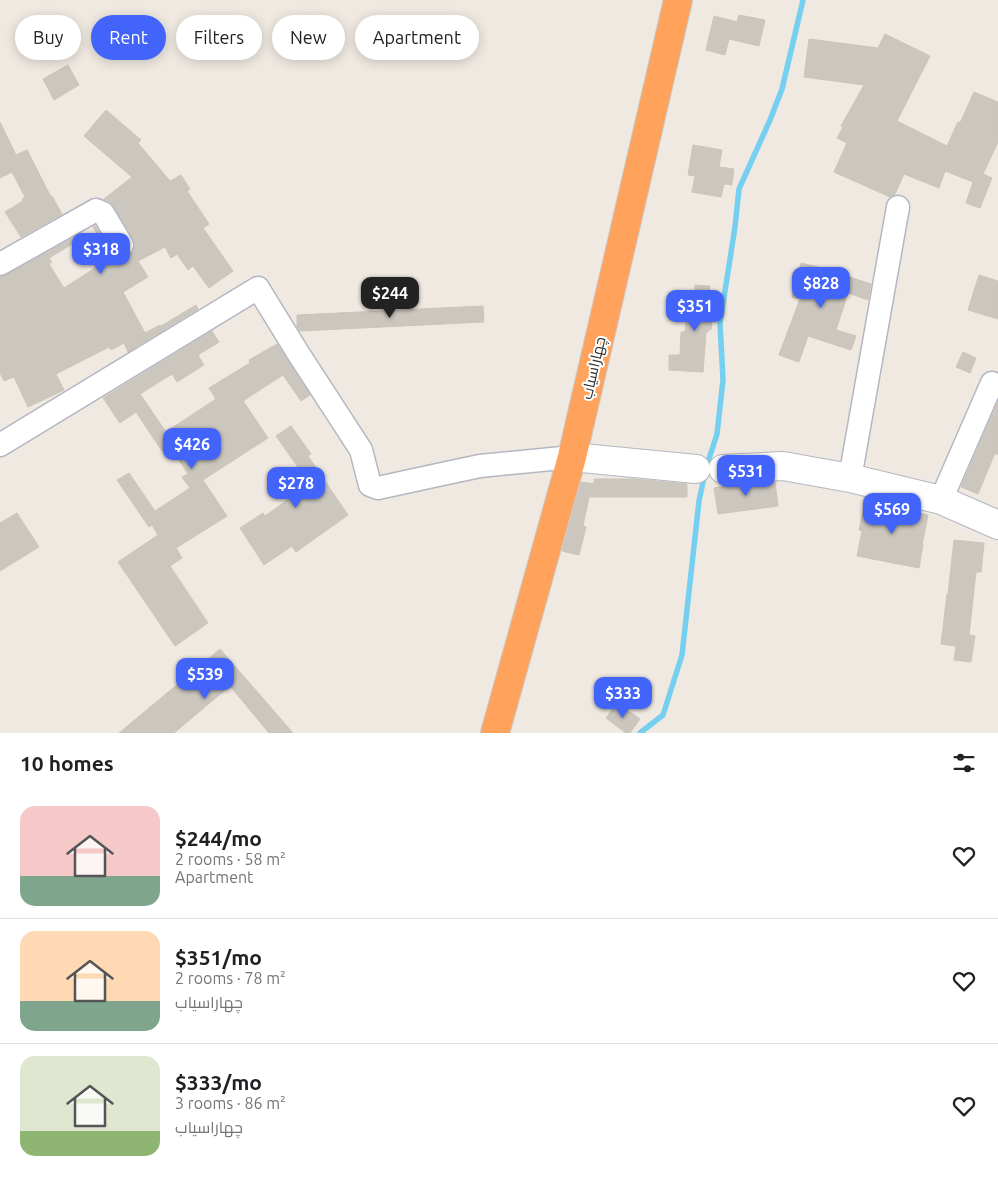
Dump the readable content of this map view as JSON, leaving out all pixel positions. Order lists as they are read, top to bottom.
{
  "streets": {
    "highway": ["چهاراسیاب"]
  },
  "page": {
    "chip": [
      "Buy",
      "Rent",
      "Filters",
      "New",
      "Apartment"
    ],
    "price": [
      "$318",
      "$828",
      "$244",
      "$351",
      "$426",
      "$531",
      "$278",
      "$569",
      "$539",
      "$333"
    ],
    "heading": "10 homes",
    "list": [
      {
        "name": "$244/mo",
        "note": "2 rooms · 58 m² · Apartment"
      },
      {
        "name": "$351/mo",
        "note": "2 rooms · 78 m² · چهاراسیاب"
      },
      {
        "name": "$333/mo",
        "note": "3 rooms · 86 m² · چهاراسیاب"
      }
    ]
  }
}
